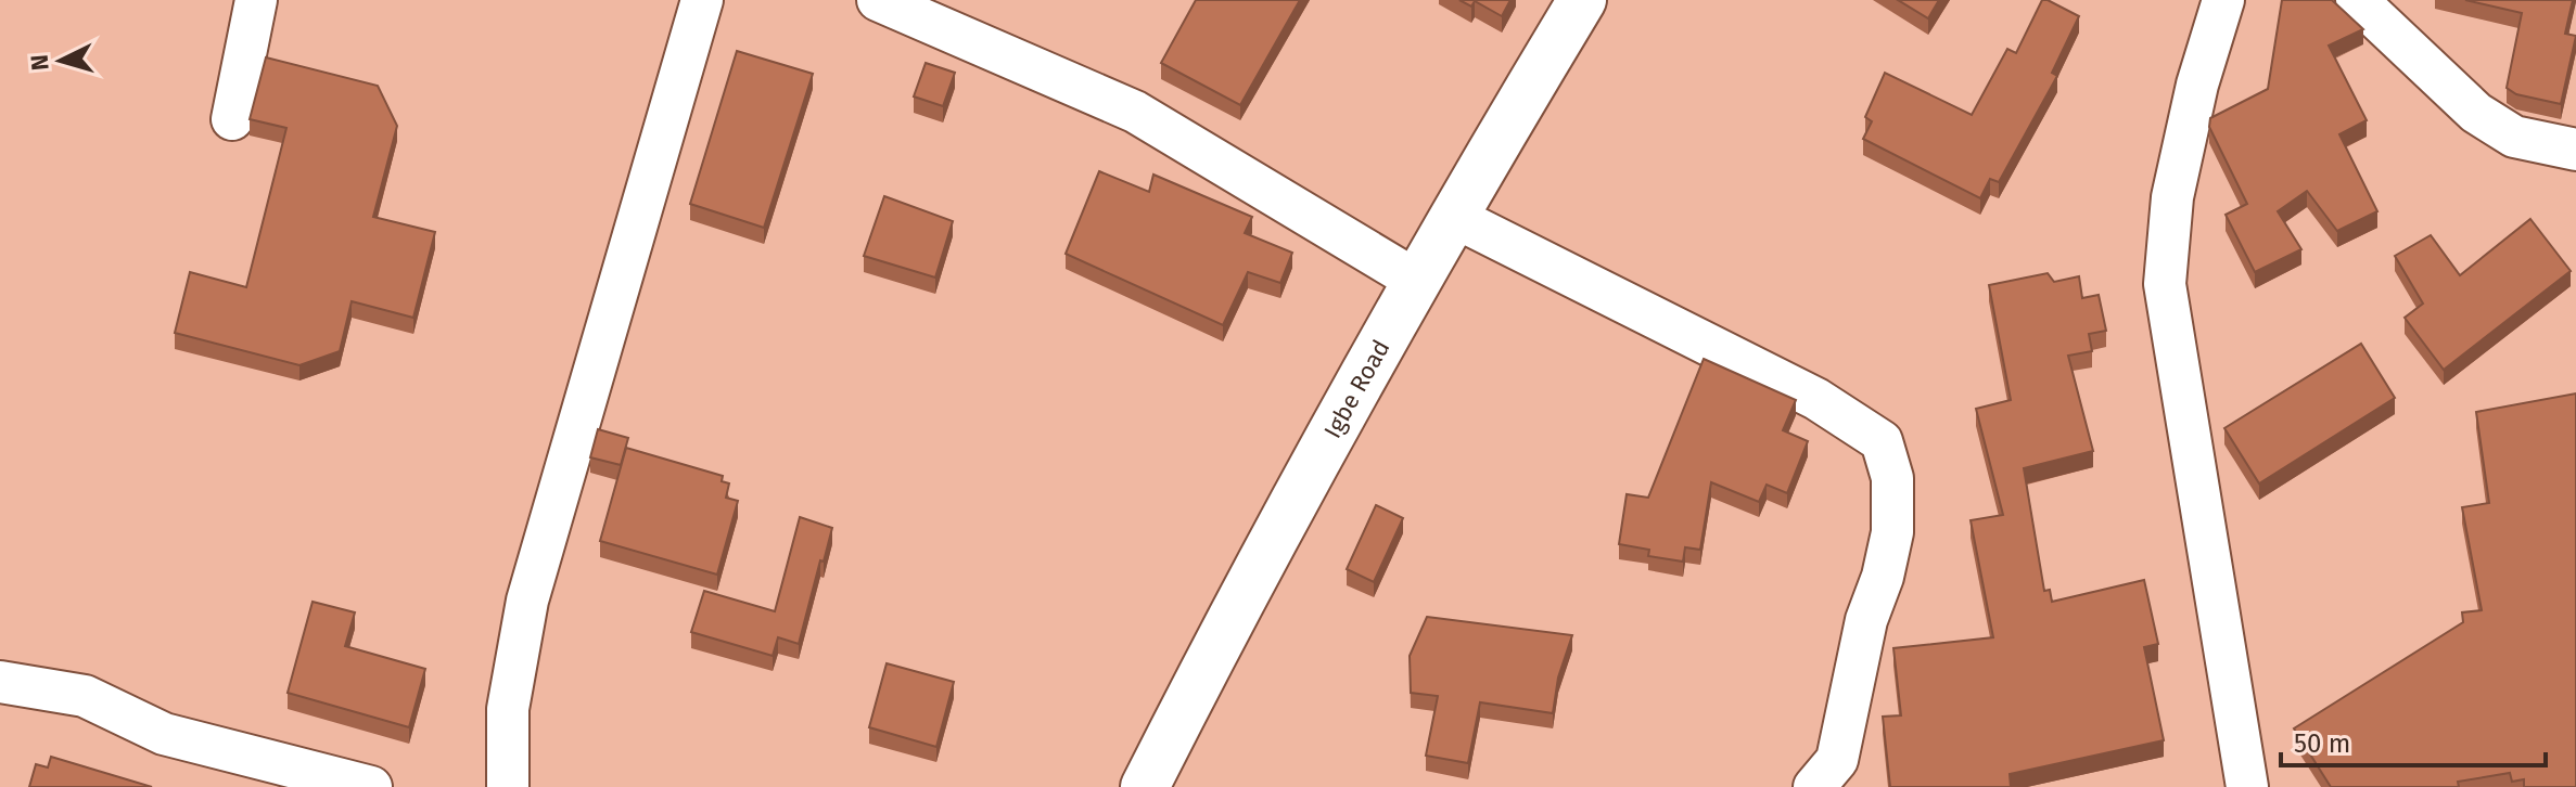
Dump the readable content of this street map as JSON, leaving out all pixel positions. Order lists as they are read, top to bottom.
{
  "streets": {
    "street": ["Igbe Road"]
  },
  "scale_bar": "50 m",
  "north": "left"
}
